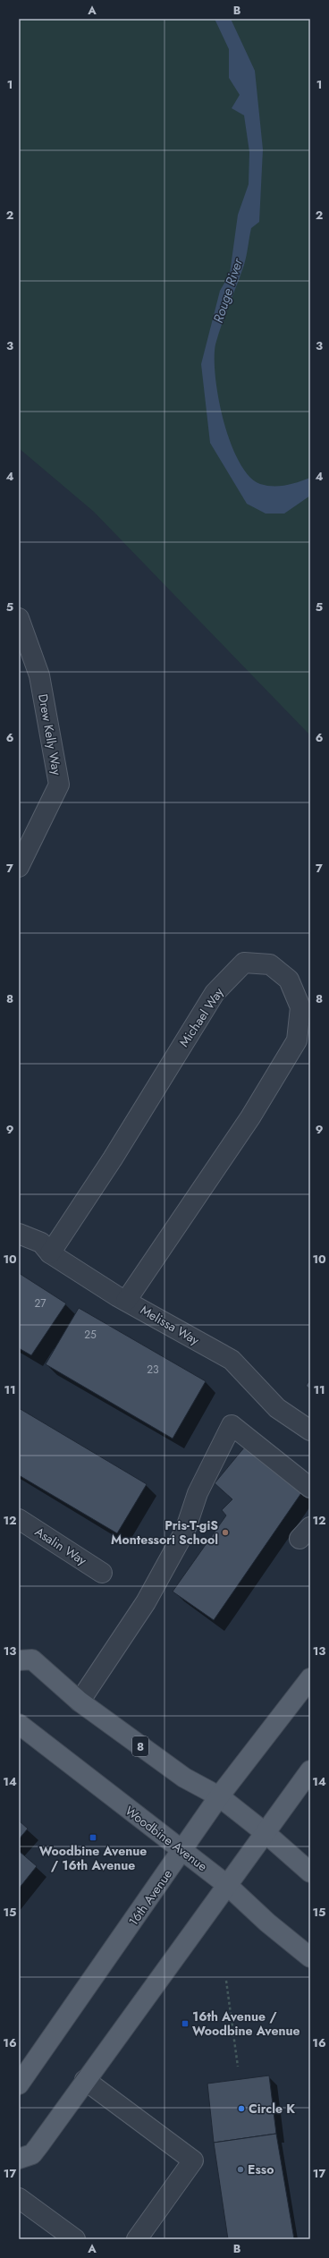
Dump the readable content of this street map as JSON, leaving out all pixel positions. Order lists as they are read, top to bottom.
{
  "streets": {
    "main road": ["8", "Woodbine Avenue", "16th Avenue"],
    "street": [
      "Drew Kelly Way",
      "Michael Way",
      "Melissa Way",
      "Asalin Way"
    ]
  },
  "crossings": [
    ["Michael Way", "Melissa Way"],
    ["8", "16th Avenue"],
    ["Woodbine Avenue", "16th Avenue"]
  ],
  "water": ["Rouge River"],
  "places": {
    "other": ["Pris-T-giS Montessori School", "Circle K", "Esso"],
    "transit": ["Woodbine Avenue / 16th Avenue", "16th Avenue / Woodbine Avenue"]
  },
  "house_numbers": ["27", "25", "23"],
  "grid": {
    "columns": ["A", "B"],
    "rows": [
      "1",
      "2",
      "3",
      "4",
      "5",
      "6",
      "7",
      "8",
      "9",
      "10",
      "11",
      "12",
      "13",
      "14",
      "15",
      "16",
      "17"
    ]
  }
}
